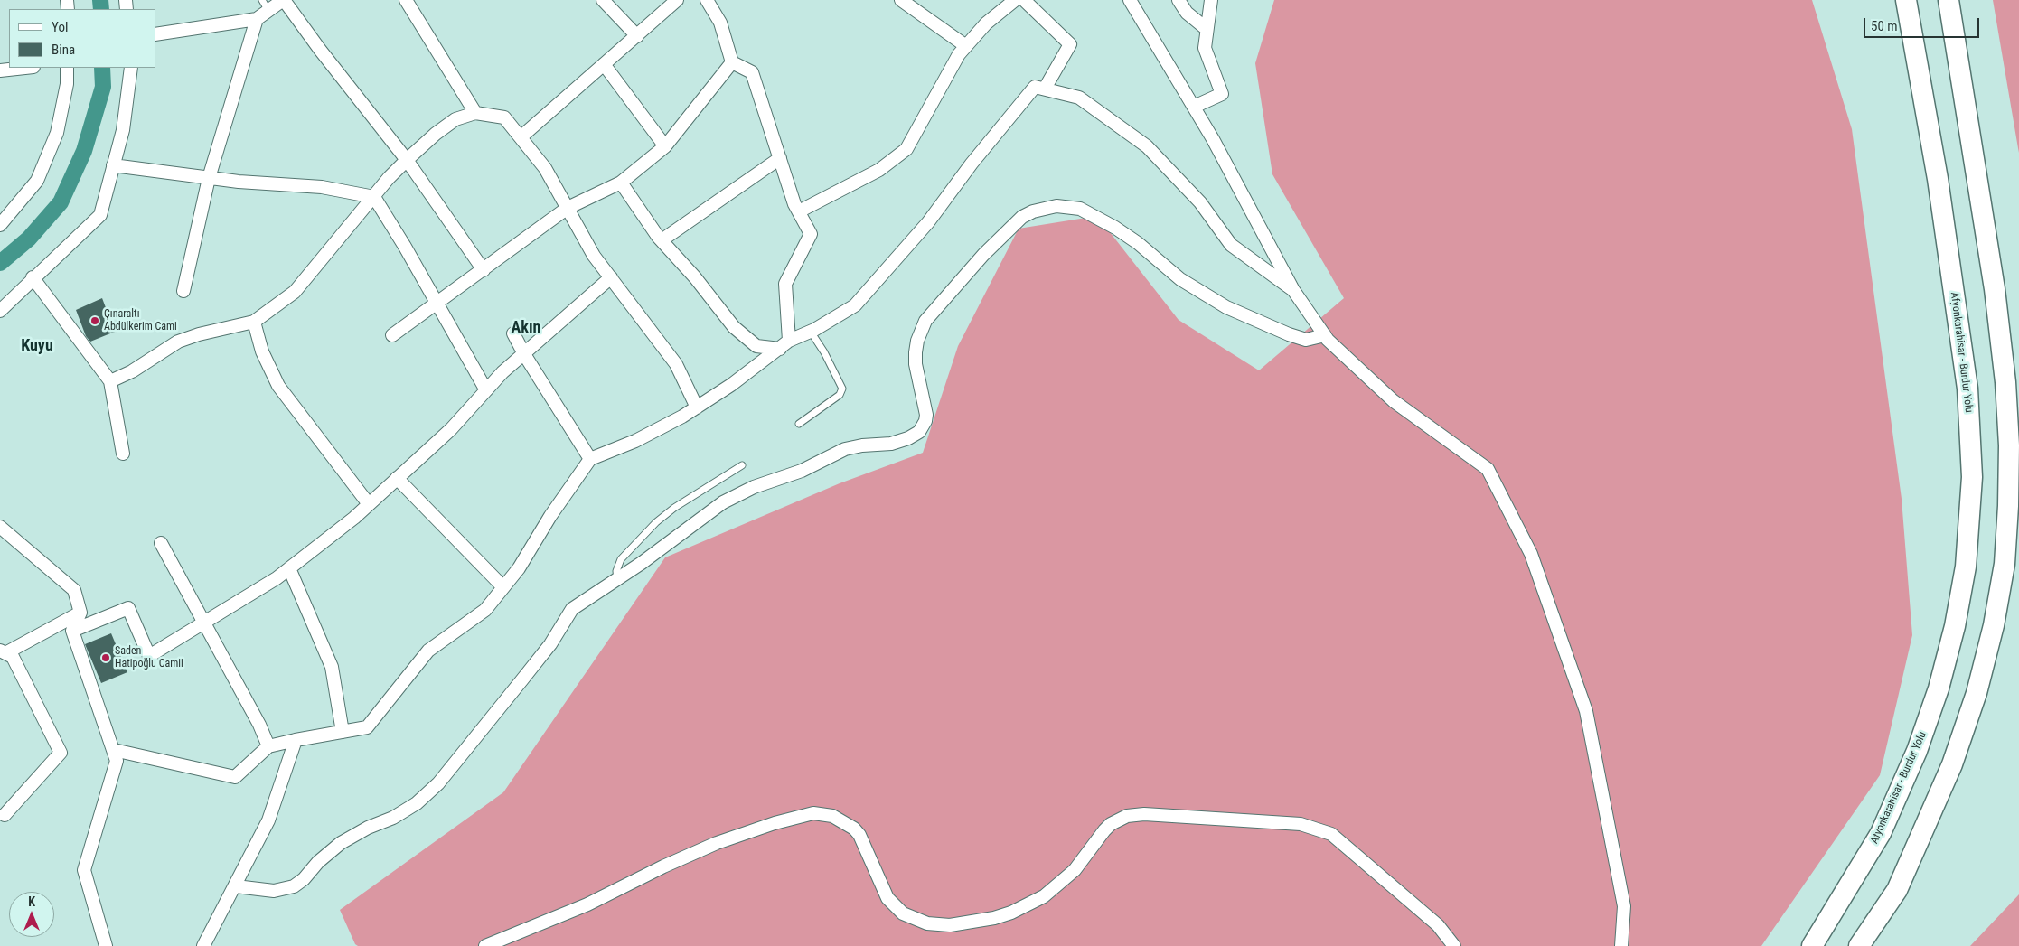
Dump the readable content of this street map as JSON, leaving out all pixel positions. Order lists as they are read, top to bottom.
{
  "streets": {
    "highway": ["Afyonkarahisar - Burdur Yolu"]
  },
  "districts": ["Akın", "Kuyu"],
  "places": ["Çınaraltı Abdülkerim Cami", "Saden Hatipoğlu Camii"],
  "legend": ["Yol", "Bina"],
  "scale_bar": "50 m",
  "north": "top"
}
